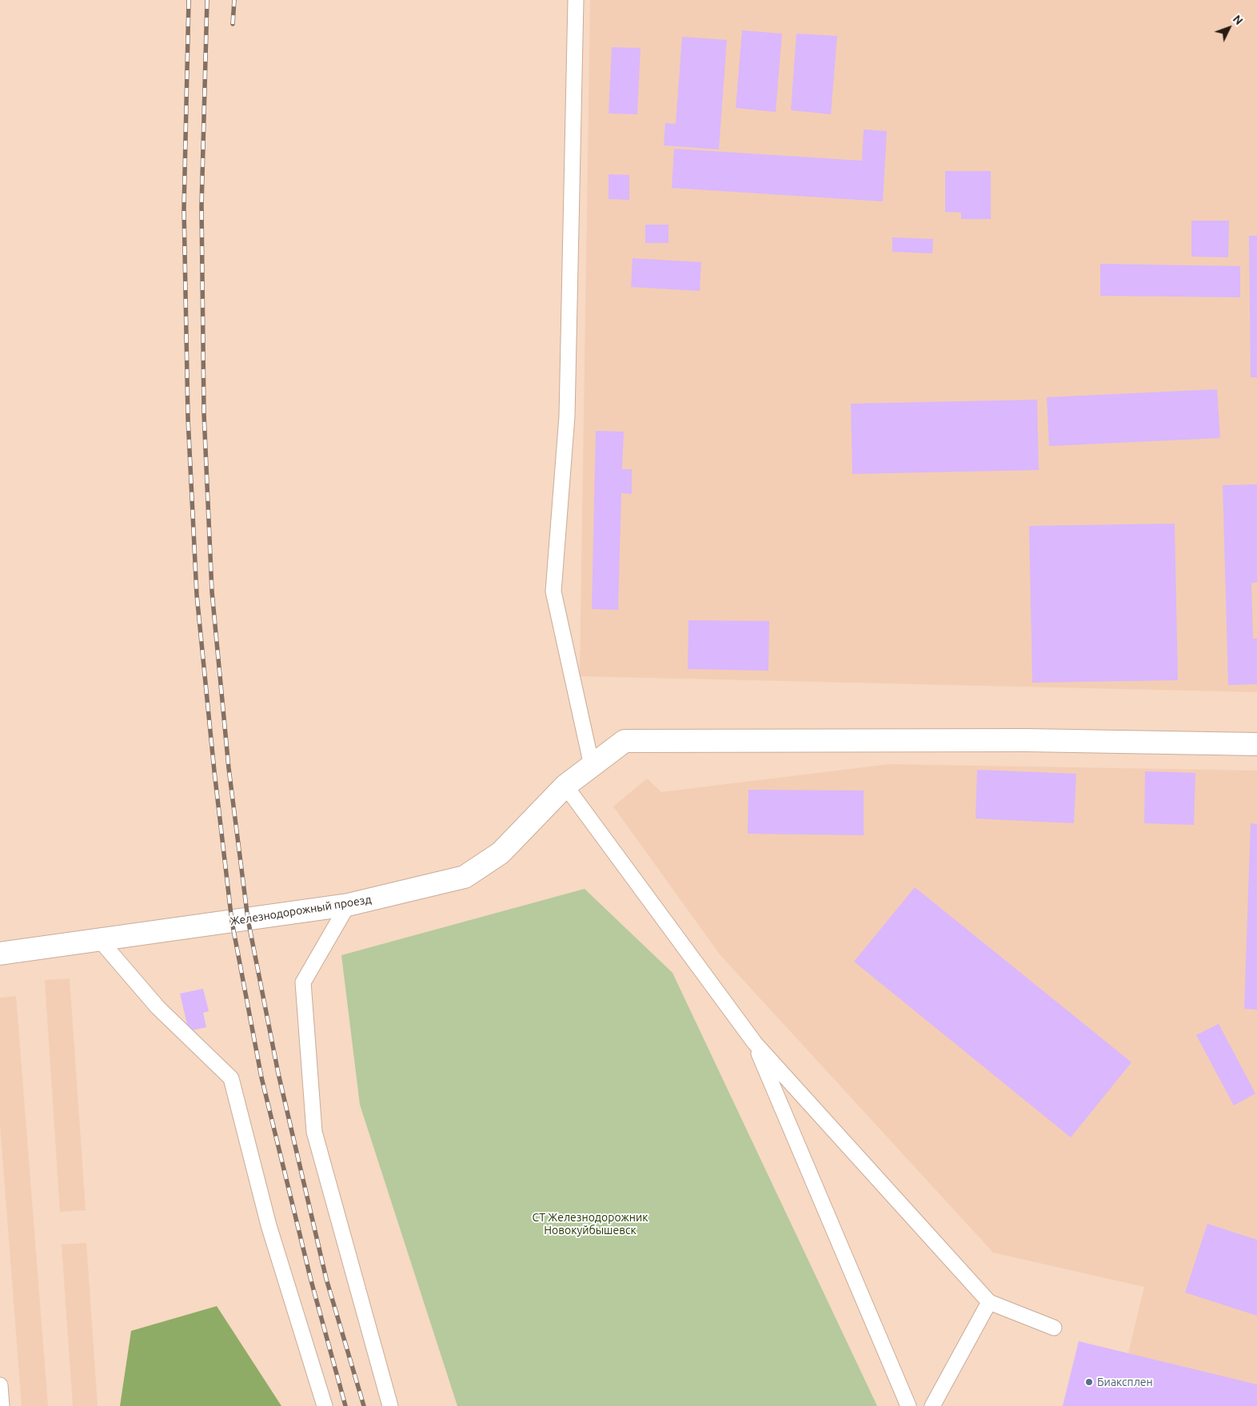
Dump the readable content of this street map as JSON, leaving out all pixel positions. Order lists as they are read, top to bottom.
{
  "streets": {
    "street": ["Железнодорожный проезд"]
  },
  "parks": ["СТ Железнодорожник Новокуйбышевск"],
  "places": ["Биаксплен"],
  "north": "top right"
}
